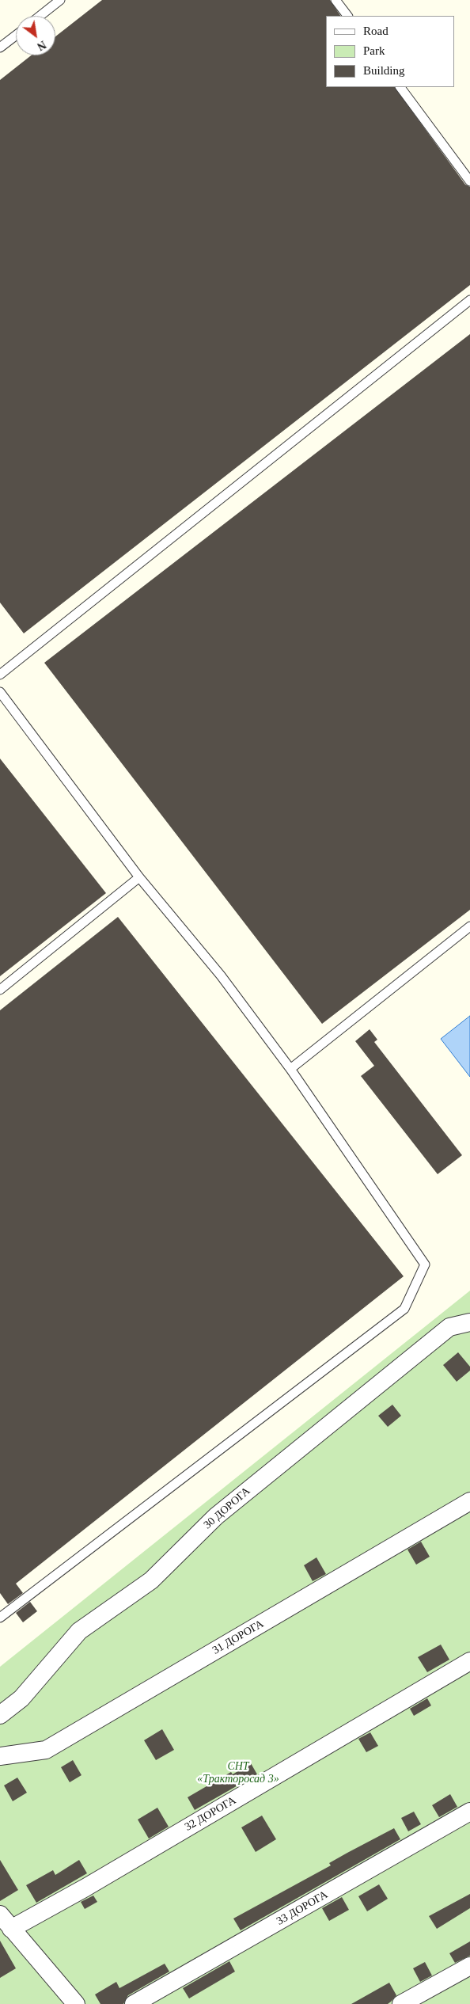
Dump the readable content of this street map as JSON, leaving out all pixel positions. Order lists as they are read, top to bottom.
{
  "streets": {
    "street": [
      "30 ДОРОГА",
      "31 ДОРОГА",
      "32 ДОРОГА",
      "33 ДОРОГА"
    ]
  },
  "parks": ["СНТ «Тракторосад 3»"],
  "legend": ["Road", "Park", "Building"],
  "north": "bottom right"
}
